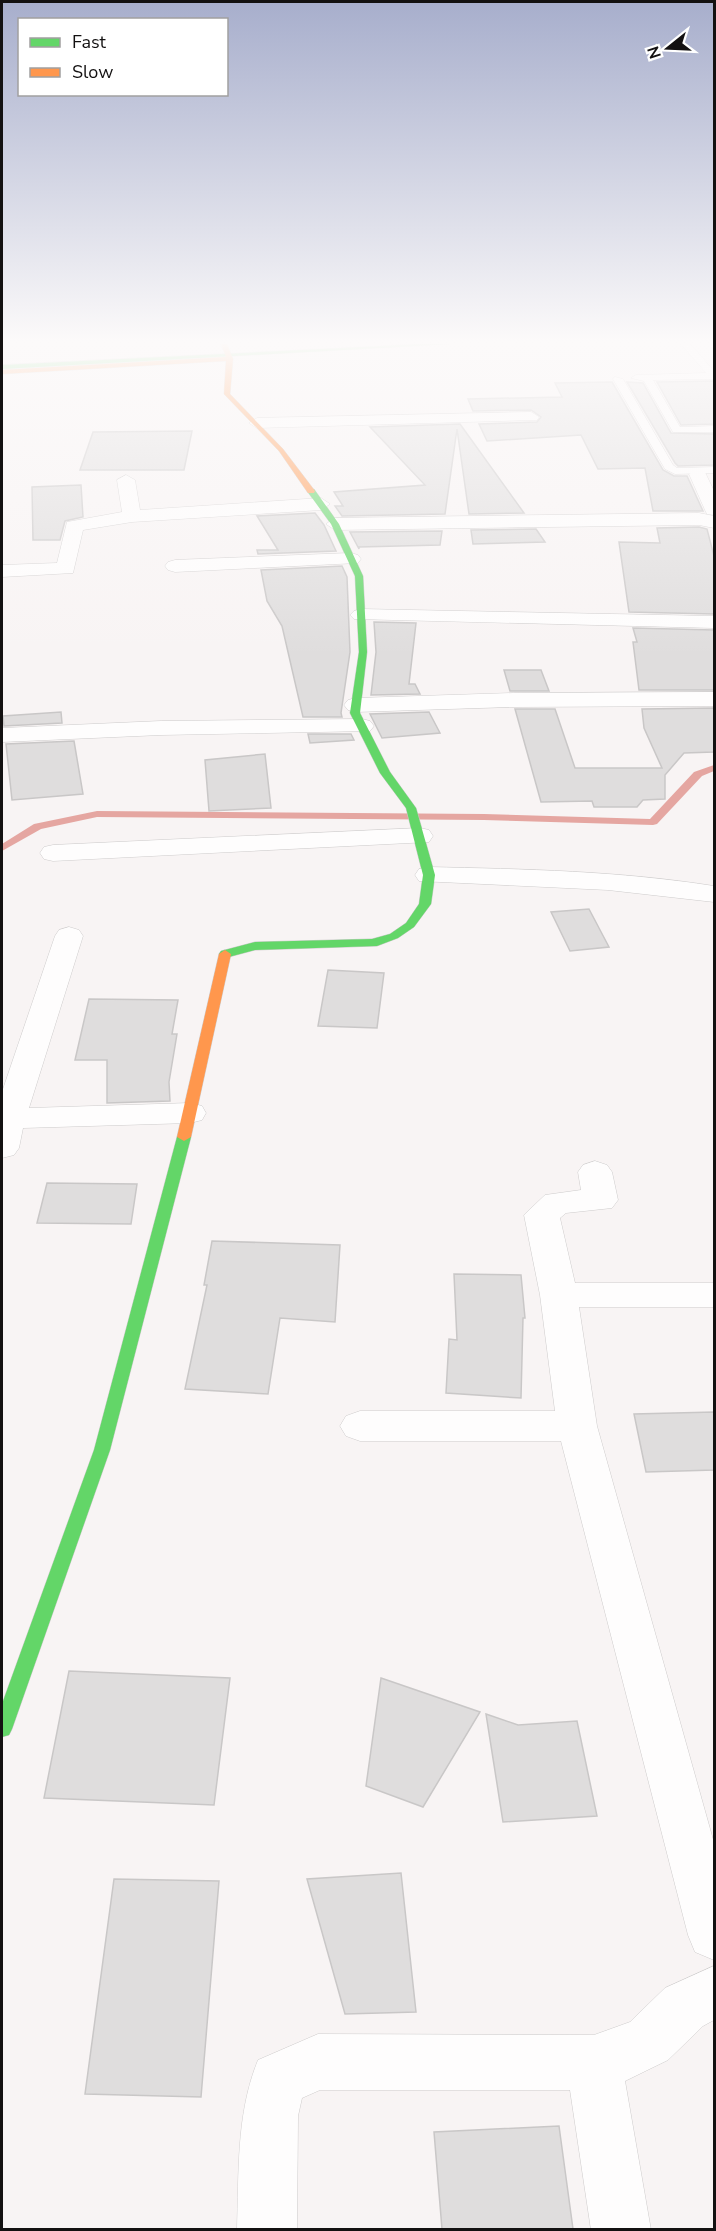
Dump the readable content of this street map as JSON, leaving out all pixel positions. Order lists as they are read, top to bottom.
{
  "legend": ["Fast", "Slow"],
  "north": "left"
}
